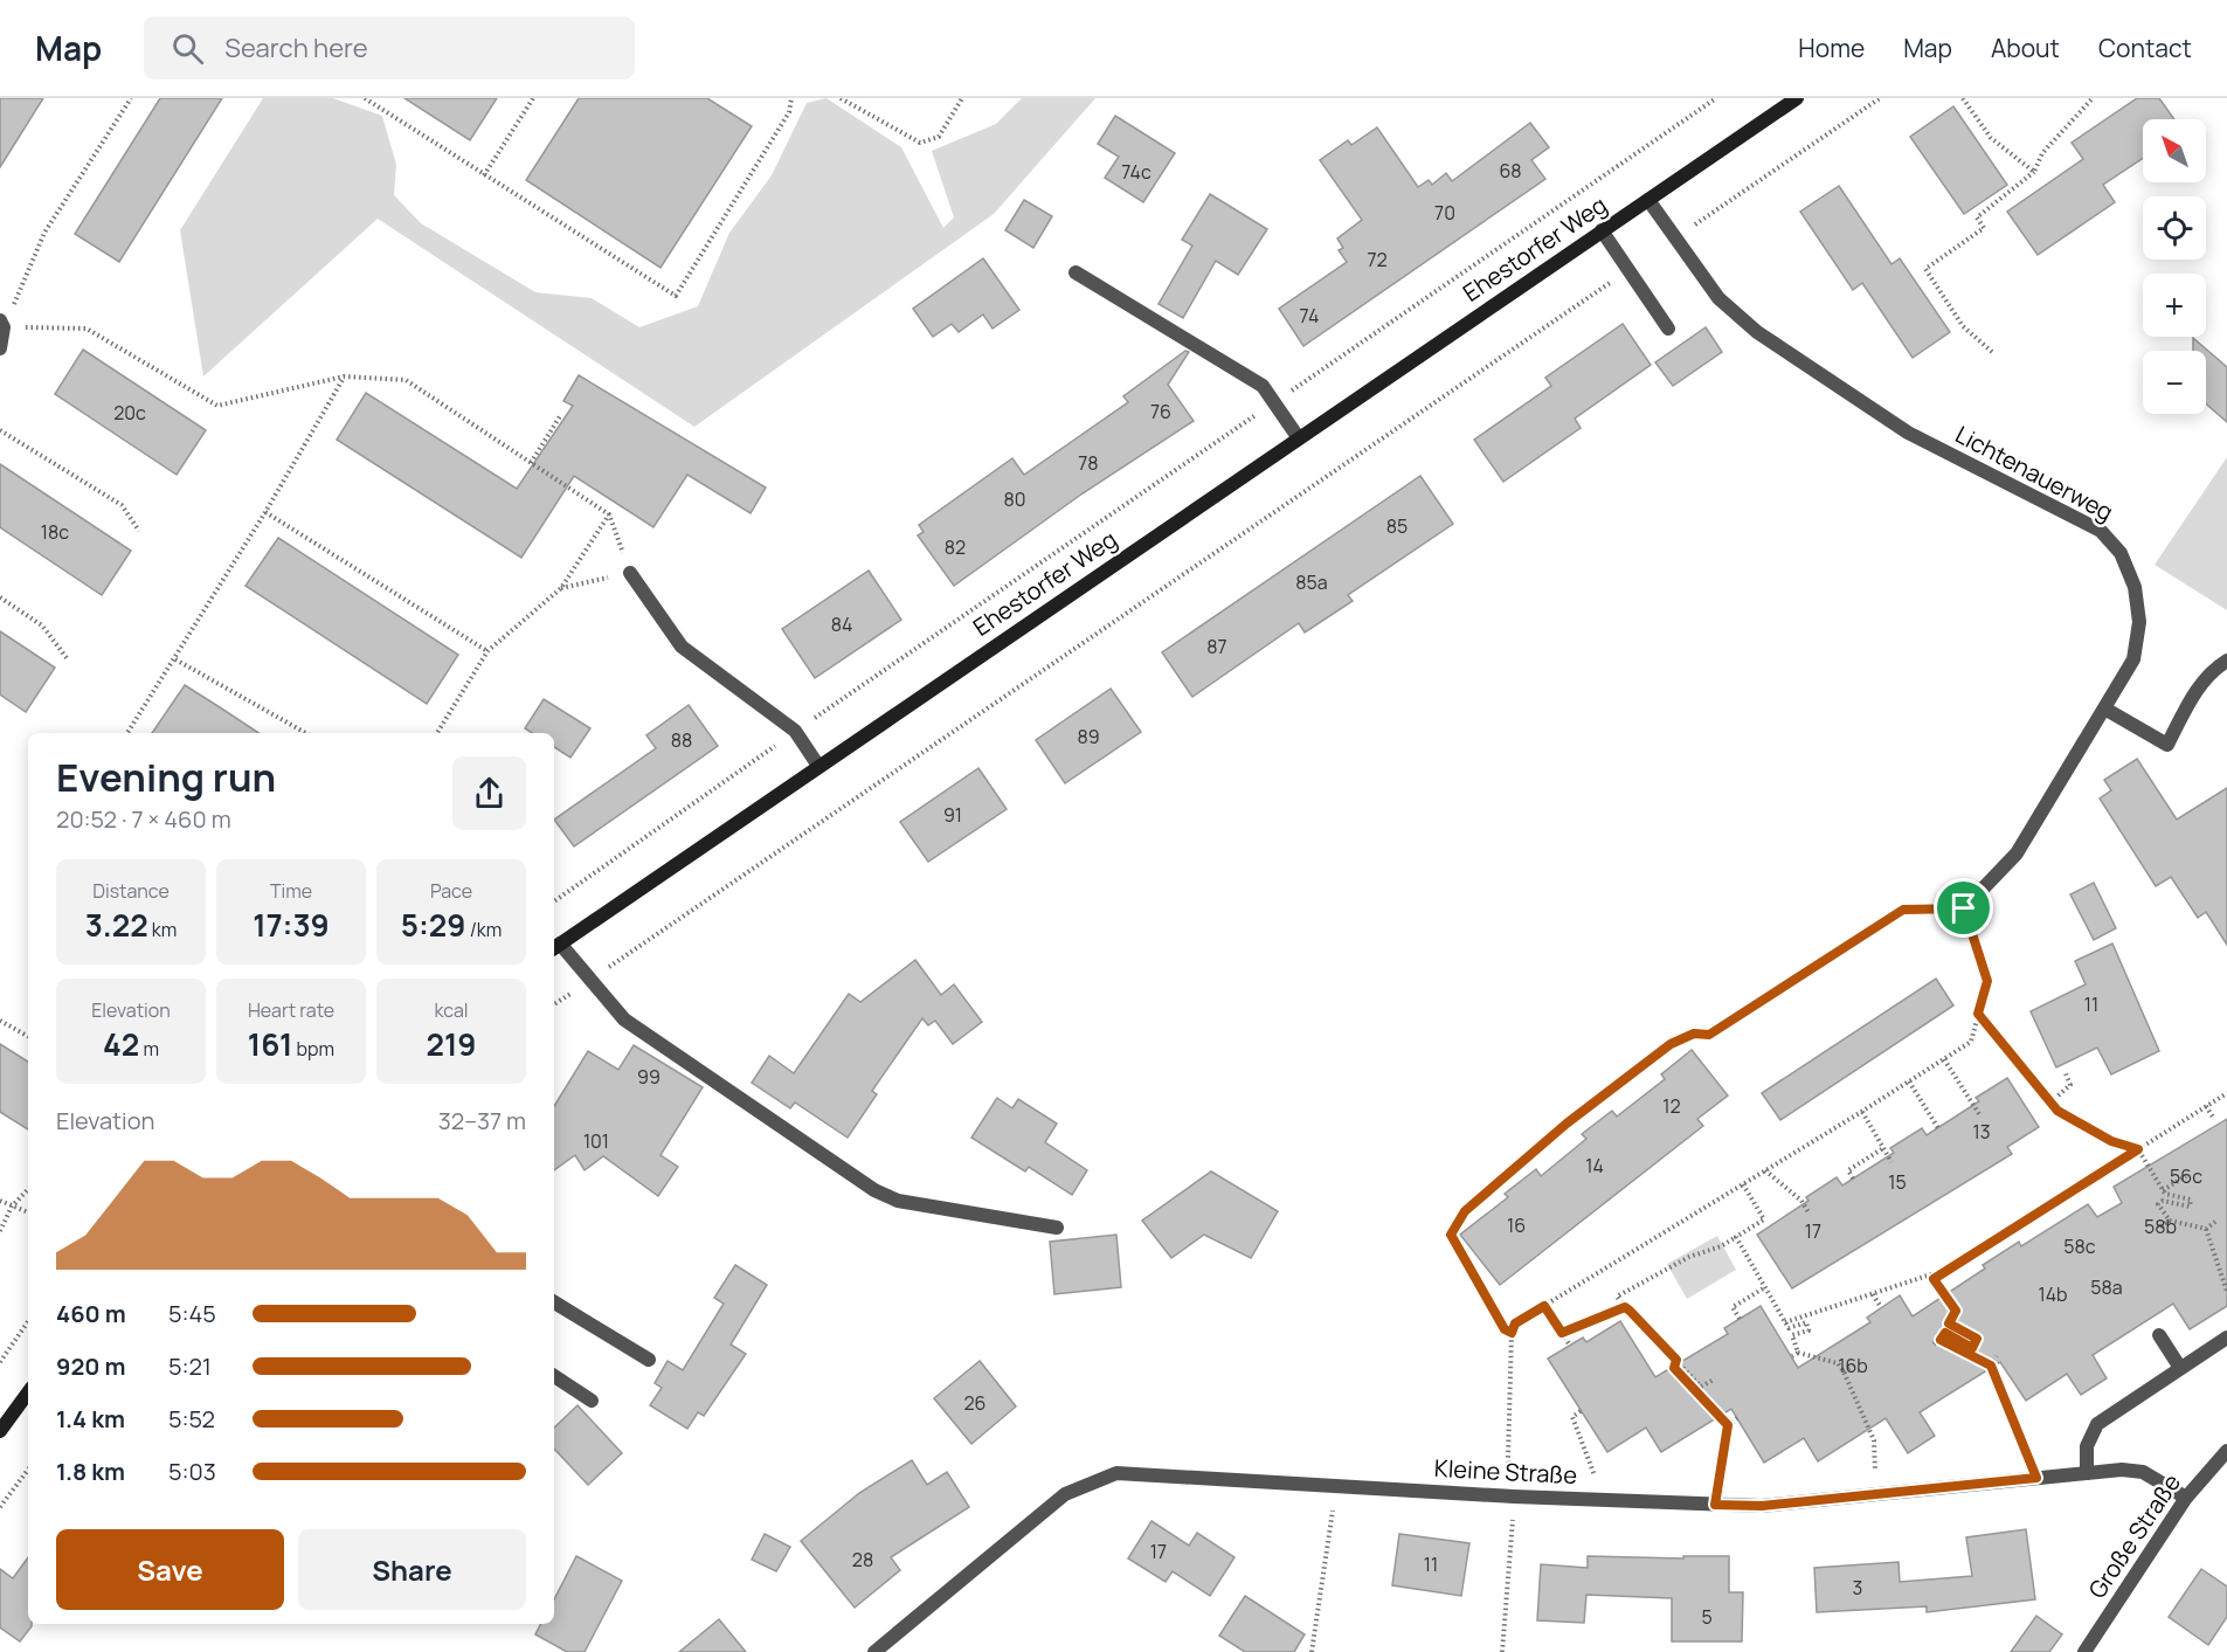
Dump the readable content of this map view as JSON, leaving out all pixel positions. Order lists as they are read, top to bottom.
{
  "streets": {
    "main road": ["Ehestorfer Weg"],
    "street": ["Lichtenauerweg", "Kleine Straße", "Große Straße"]
  },
  "crossings": [
    ["Ehestorfer Weg", "Lichtenauerweg"],
    ["Kleine Straße", "Große Straße"]
  ],
  "house_numbers": [
    "68",
    "74c",
    "70",
    "72",
    "74",
    "76",
    "20c",
    "78",
    "80",
    "85",
    "18c",
    "82",
    "85a",
    "84",
    "87",
    "89",
    "88",
    "91",
    "11",
    "99",
    "12",
    "13",
    "101",
    "14",
    "56c",
    "15",
    "16",
    "58b",
    "17",
    "58c",
    "58a",
    "14b",
    "16b",
    "26",
    "17",
    "28",
    "11",
    "3",
    "5"
  ],
  "north": "top left",
  "page": {
    "header": "Map",
    "search": "Search here",
    "nav": [
      "Home",
      "Map",
      "About",
      "Contact"
    ],
    "map_buttons": ["+", "−"],
    "heading": ["Evening run", "20:52 · 7 × 460 m"],
    "stats": [
      ["Distance", "3.22 km"],
      ["Time", "17:39"],
      ["Pace", "5:29 /km"],
      ["Elevation", "42 m"],
      ["Heart rate", "161 bpm"],
      ["kcal", "219"]
    ],
    "chart": ["Elevation", "32–37 m"],
    "list": [
      {
        "name": "460 m",
        "note": "5:45"
      },
      {
        "name": "920 m",
        "note": "5:21"
      },
      {
        "name": "1.4 km",
        "note": "5:52"
      },
      {
        "name": "1.8 km",
        "note": "5:03"
      }
    ],
    "buttons": ["Save", "Share"]
  }
}
